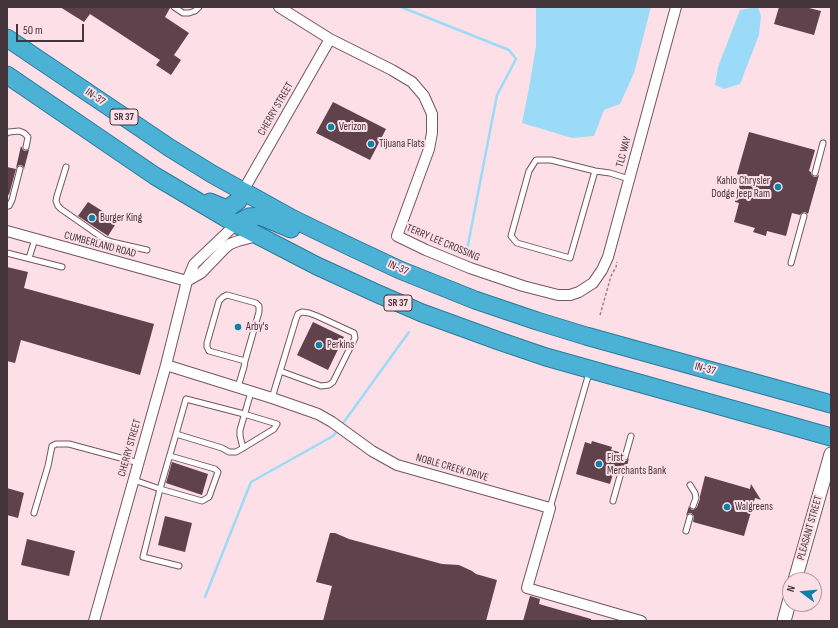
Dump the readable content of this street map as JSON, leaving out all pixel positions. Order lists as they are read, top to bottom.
{
  "streets": {
    "highway": ["IN-37", "SR 37"],
    "street": [
      "CHERRY STREET",
      "TLC WAY",
      "TERRY LEE CROSSING",
      "CUMBERLAND ROAD",
      "NOBLE CREEK DRIVE",
      "PLEASANT STREET"
    ]
  },
  "crossings": [
    ["IN-37", "CHERRY STREET"],
    ["CHERRY STREET", "SR 37"],
    ["CHERRY STREET", "TERRY LEE CROSSING"],
    ["CHERRY STREET", "CUMBERLAND ROAD"],
    ["CHERRY STREET", "NOBLE CREEK DRIVE"],
    ["TLC WAY", "TERRY LEE CROSSING"]
  ],
  "places": [
    "Verizon",
    "Tijuana Flats",
    "Kahlo Chrysler Dodge Jeep Ram",
    "Burger King",
    "Arby's",
    "Perkins",
    "First Merchants Bank",
    "Walgreens"
  ],
  "scale_bar": "50 m",
  "north": "left"
}
